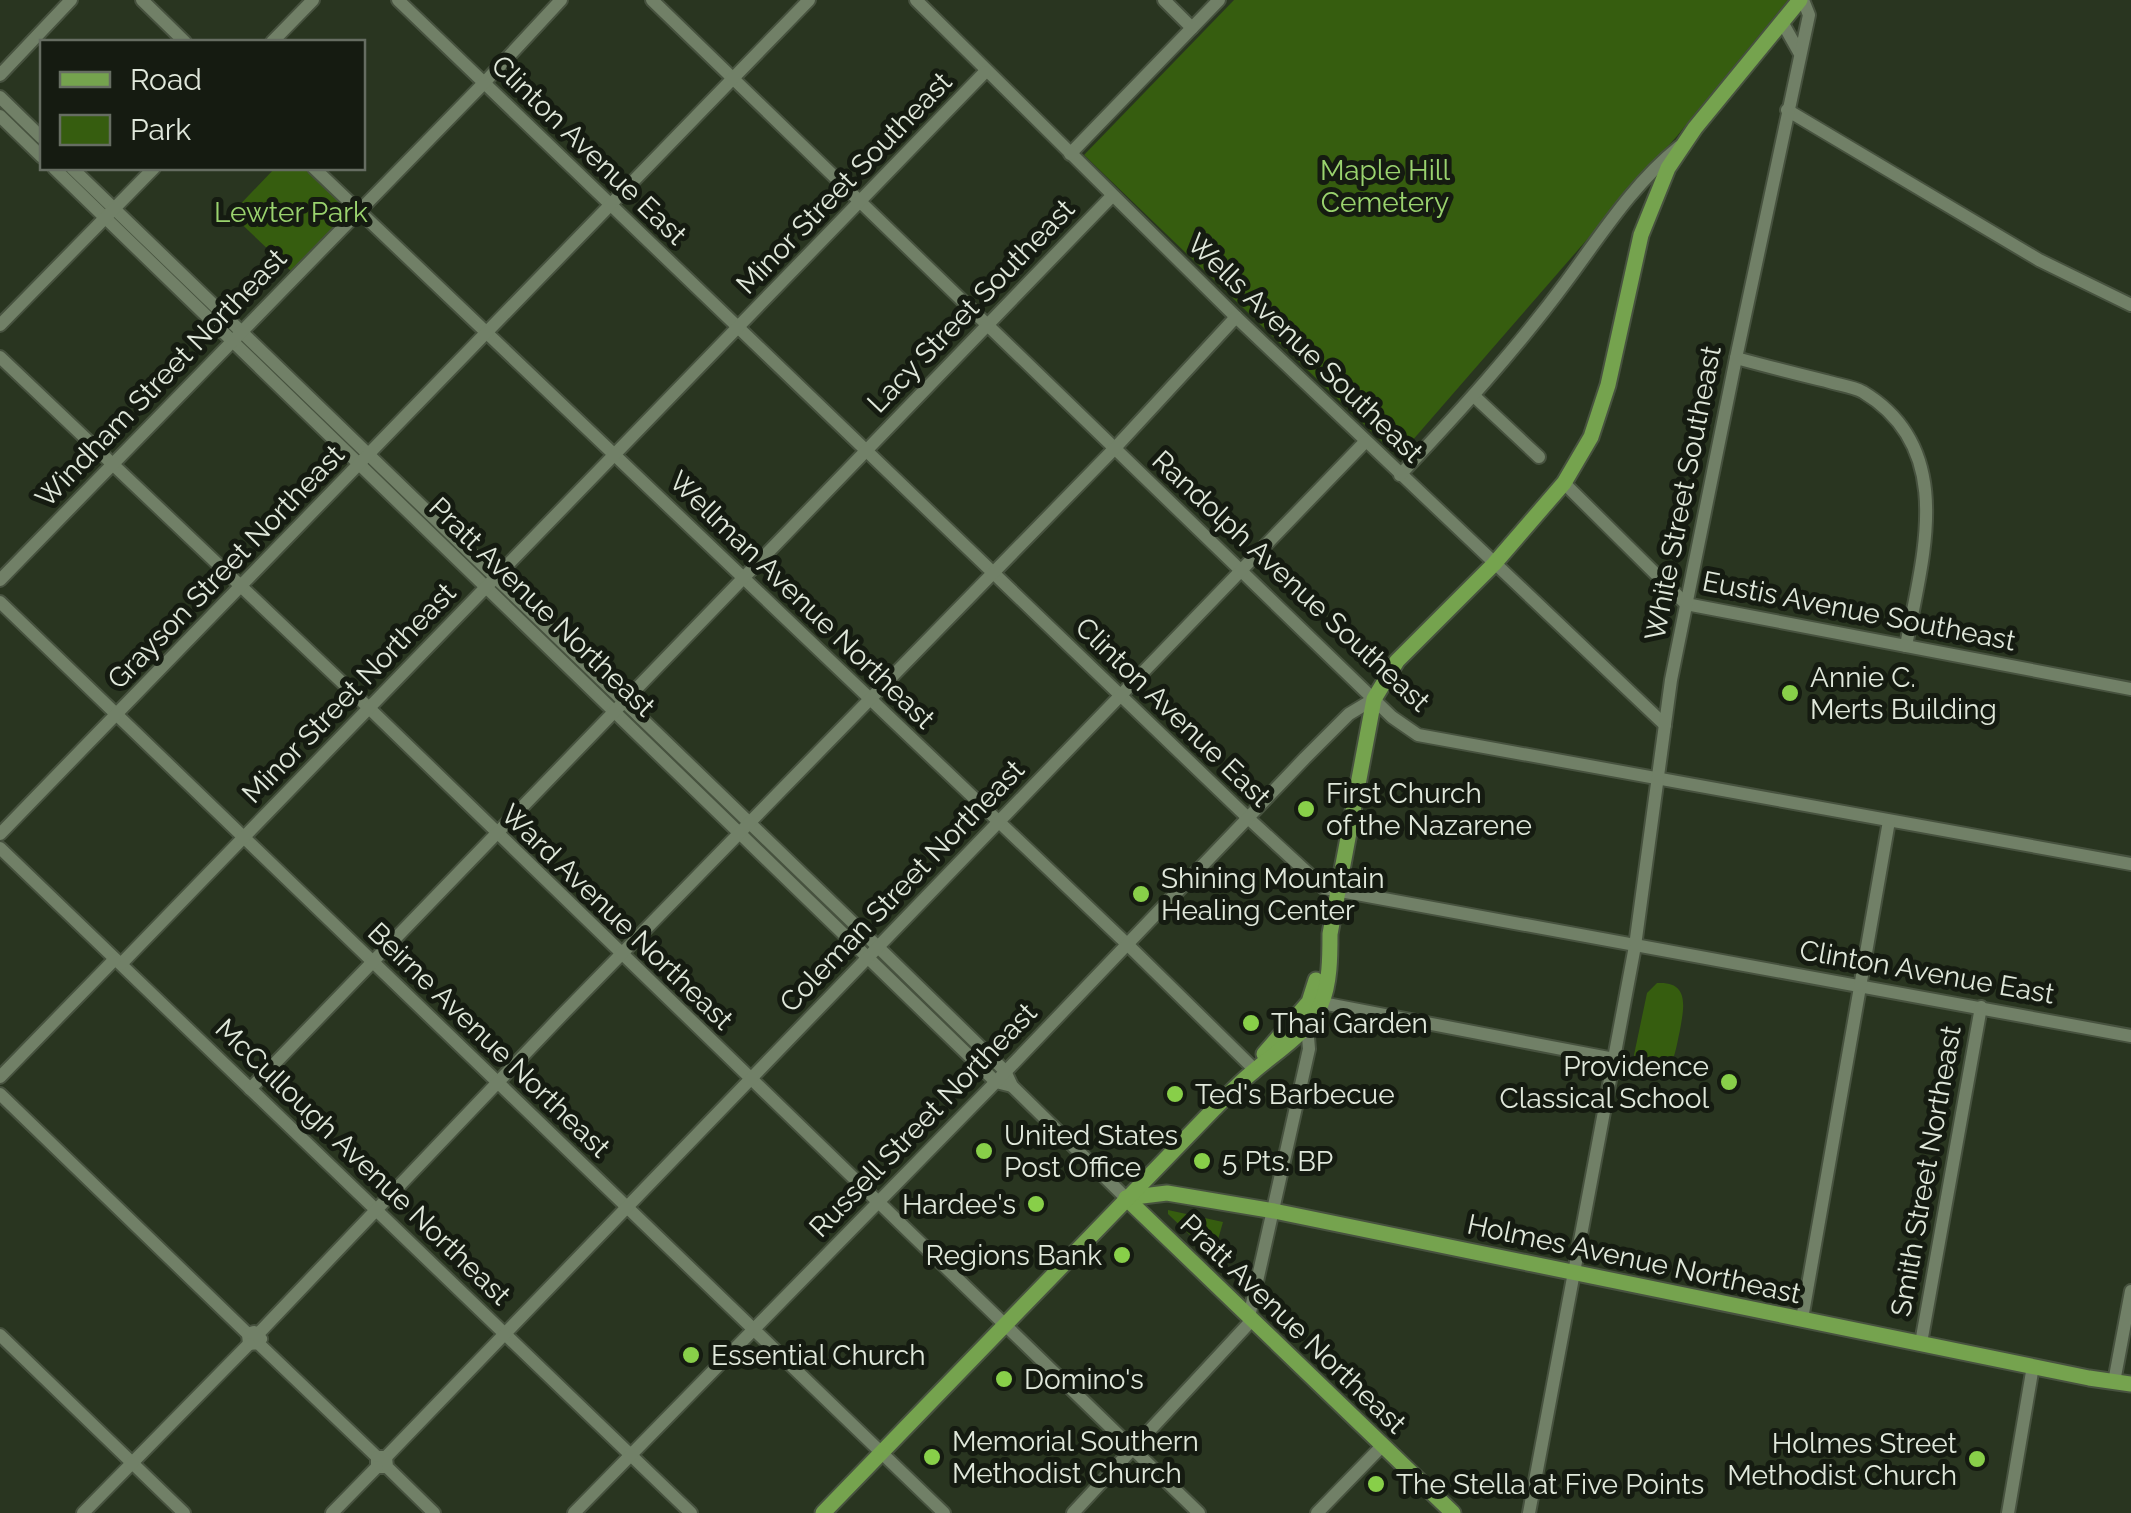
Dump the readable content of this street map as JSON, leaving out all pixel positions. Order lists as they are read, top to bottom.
{
  "streets": {
    "main road": ["Pratt Avenue Northeast", "Holmes Avenue Northeast"],
    "street": [
      "Clinton Avenue East",
      "Minor Street Southeast",
      "Lacy Street Southeast",
      "Wells Avenue Southeast",
      "Windham Street Northeast",
      "White Street Southeast",
      "Grayson Street Northeast",
      "Randolph Avenue Southeast",
      "Wellman Avenue Northeast",
      "Eustis Avenue Southeast",
      "Minor Street Northeast",
      "Coleman Street Northeast",
      "Ward Avenue Northeast",
      "Beirne Avenue Northeast",
      "Russell Street Northeast",
      "McCullough Avenue Northeast",
      "Smith Street Northeast"
    ]
  },
  "crossings": [
    ["Clinton Avenue East", "Minor Street Southeast"],
    ["Clinton Avenue East", "Lacy Street Southeast"],
    ["Clinton Avenue East", "Windham Street Northeast"],
    ["Clinton Avenue East", "White Street Southeast"],
    ["Clinton Avenue East", "Grayson Street Northeast"],
    ["Clinton Avenue East", "Minor Street Northeast"],
    ["Clinton Avenue East", "Coleman Street Northeast"],
    ["Clinton Avenue East", "Russell Street Northeast"],
    ["Clinton Avenue East", "Smith Street Northeast"],
    ["Minor Street Southeast", "Wells Avenue Southeast"],
    ["Minor Street Southeast", "Randolph Avenue Southeast"],
    ["Minor Street Southeast", "Minor Street Northeast"],
    ["Lacy Street Southeast", "Wells Avenue Southeast"],
    ["Lacy Street Southeast", "Randolph Avenue Southeast"],
    ["Lacy Street Southeast", "Wellman Avenue Northeast"],
    ["Lacy Street Southeast", "Pratt Avenue Northeast"],
    ["Lacy Street Southeast", "Ward Avenue Northeast"],
    ["Lacy Street Southeast", "Beirne Avenue Northeast"],
    ["Lacy Street Southeast", "McCullough Avenue Northeast"],
    ["Wells Avenue Southeast", "White Street Southeast"],
    ["Wells Avenue Southeast", "Coleman Street Northeast"],
    ["Windham Street Northeast", "Wellman Avenue Northeast"],
    ["Windham Street Northeast", "Pratt Avenue Northeast"],
    ["Windham Street Northeast", "Ward Avenue Northeast"],
    ["White Street Southeast", "Randolph Avenue Southeast"],
    ["White Street Southeast", "Eustis Avenue Southeast"],
    ["White Street Southeast", "Holmes Avenue Northeast"],
    ["Grayson Street Northeast", "Randolph Avenue Southeast"],
    ["Grayson Street Northeast", "Wellman Avenue Northeast"],
    ["Grayson Street Northeast", "Pratt Avenue Northeast"],
    ["Grayson Street Northeast", "Ward Avenue Northeast"],
    ["Grayson Street Northeast", "Beirne Avenue Northeast"],
    ["Randolph Avenue Southeast", "Coleman Street Northeast"],
    ["Randolph Avenue Southeast", "Russell Street Northeast"],
    ["Wellman Avenue Northeast", "Minor Street Northeast"],
    ["Wellman Avenue Northeast", "Coleman Street Northeast"],
    ["Wellman Avenue Northeast", "Russell Street Northeast"],
    ["Pratt Avenue Northeast", "Minor Street Northeast"],
    ["Pratt Avenue Northeast", "Coleman Street Northeast"],
    ["Pratt Avenue Northeast", "Russell Street Northeast"],
    ["Pratt Avenue Northeast", "Holmes Avenue Northeast"],
    ["Minor Street Northeast", "Ward Avenue Northeast"],
    ["Minor Street Northeast", "Beirne Avenue Northeast"],
    ["Minor Street Northeast", "McCullough Avenue Northeast"],
    ["Coleman Street Northeast", "Ward Avenue Northeast"],
    ["Coleman Street Northeast", "Beirne Avenue Northeast"],
    ["Coleman Street Northeast", "McCullough Avenue Northeast"],
    ["Ward Avenue Northeast", "Russell Street Northeast"],
    ["Beirne Avenue Northeast", "Russell Street Northeast"],
    ["Russell Street Northeast", "McCullough Avenue Northeast"],
    ["Smith Street Northeast", "Holmes Avenue Northeast"]
  ],
  "parks": ["Maple Hill Cemetery", "Lewter Park"],
  "places": [
    "Annie C. Merts Building",
    "First Church of the Nazarene",
    "Shining Mountain Healing Center",
    "Thai Garden",
    "Providence Classical School",
    "Ted's Barbecue",
    "United States Post Office",
    "5 Pts. BP",
    "Hardee's",
    "Regions Bank",
    "Essential Church",
    "Domino's",
    "Memorial Southern Methodist Church",
    "Holmes Street Methodist Church",
    "The Stella at Five Points"
  ],
  "legend": ["Road", "Park"]
}
